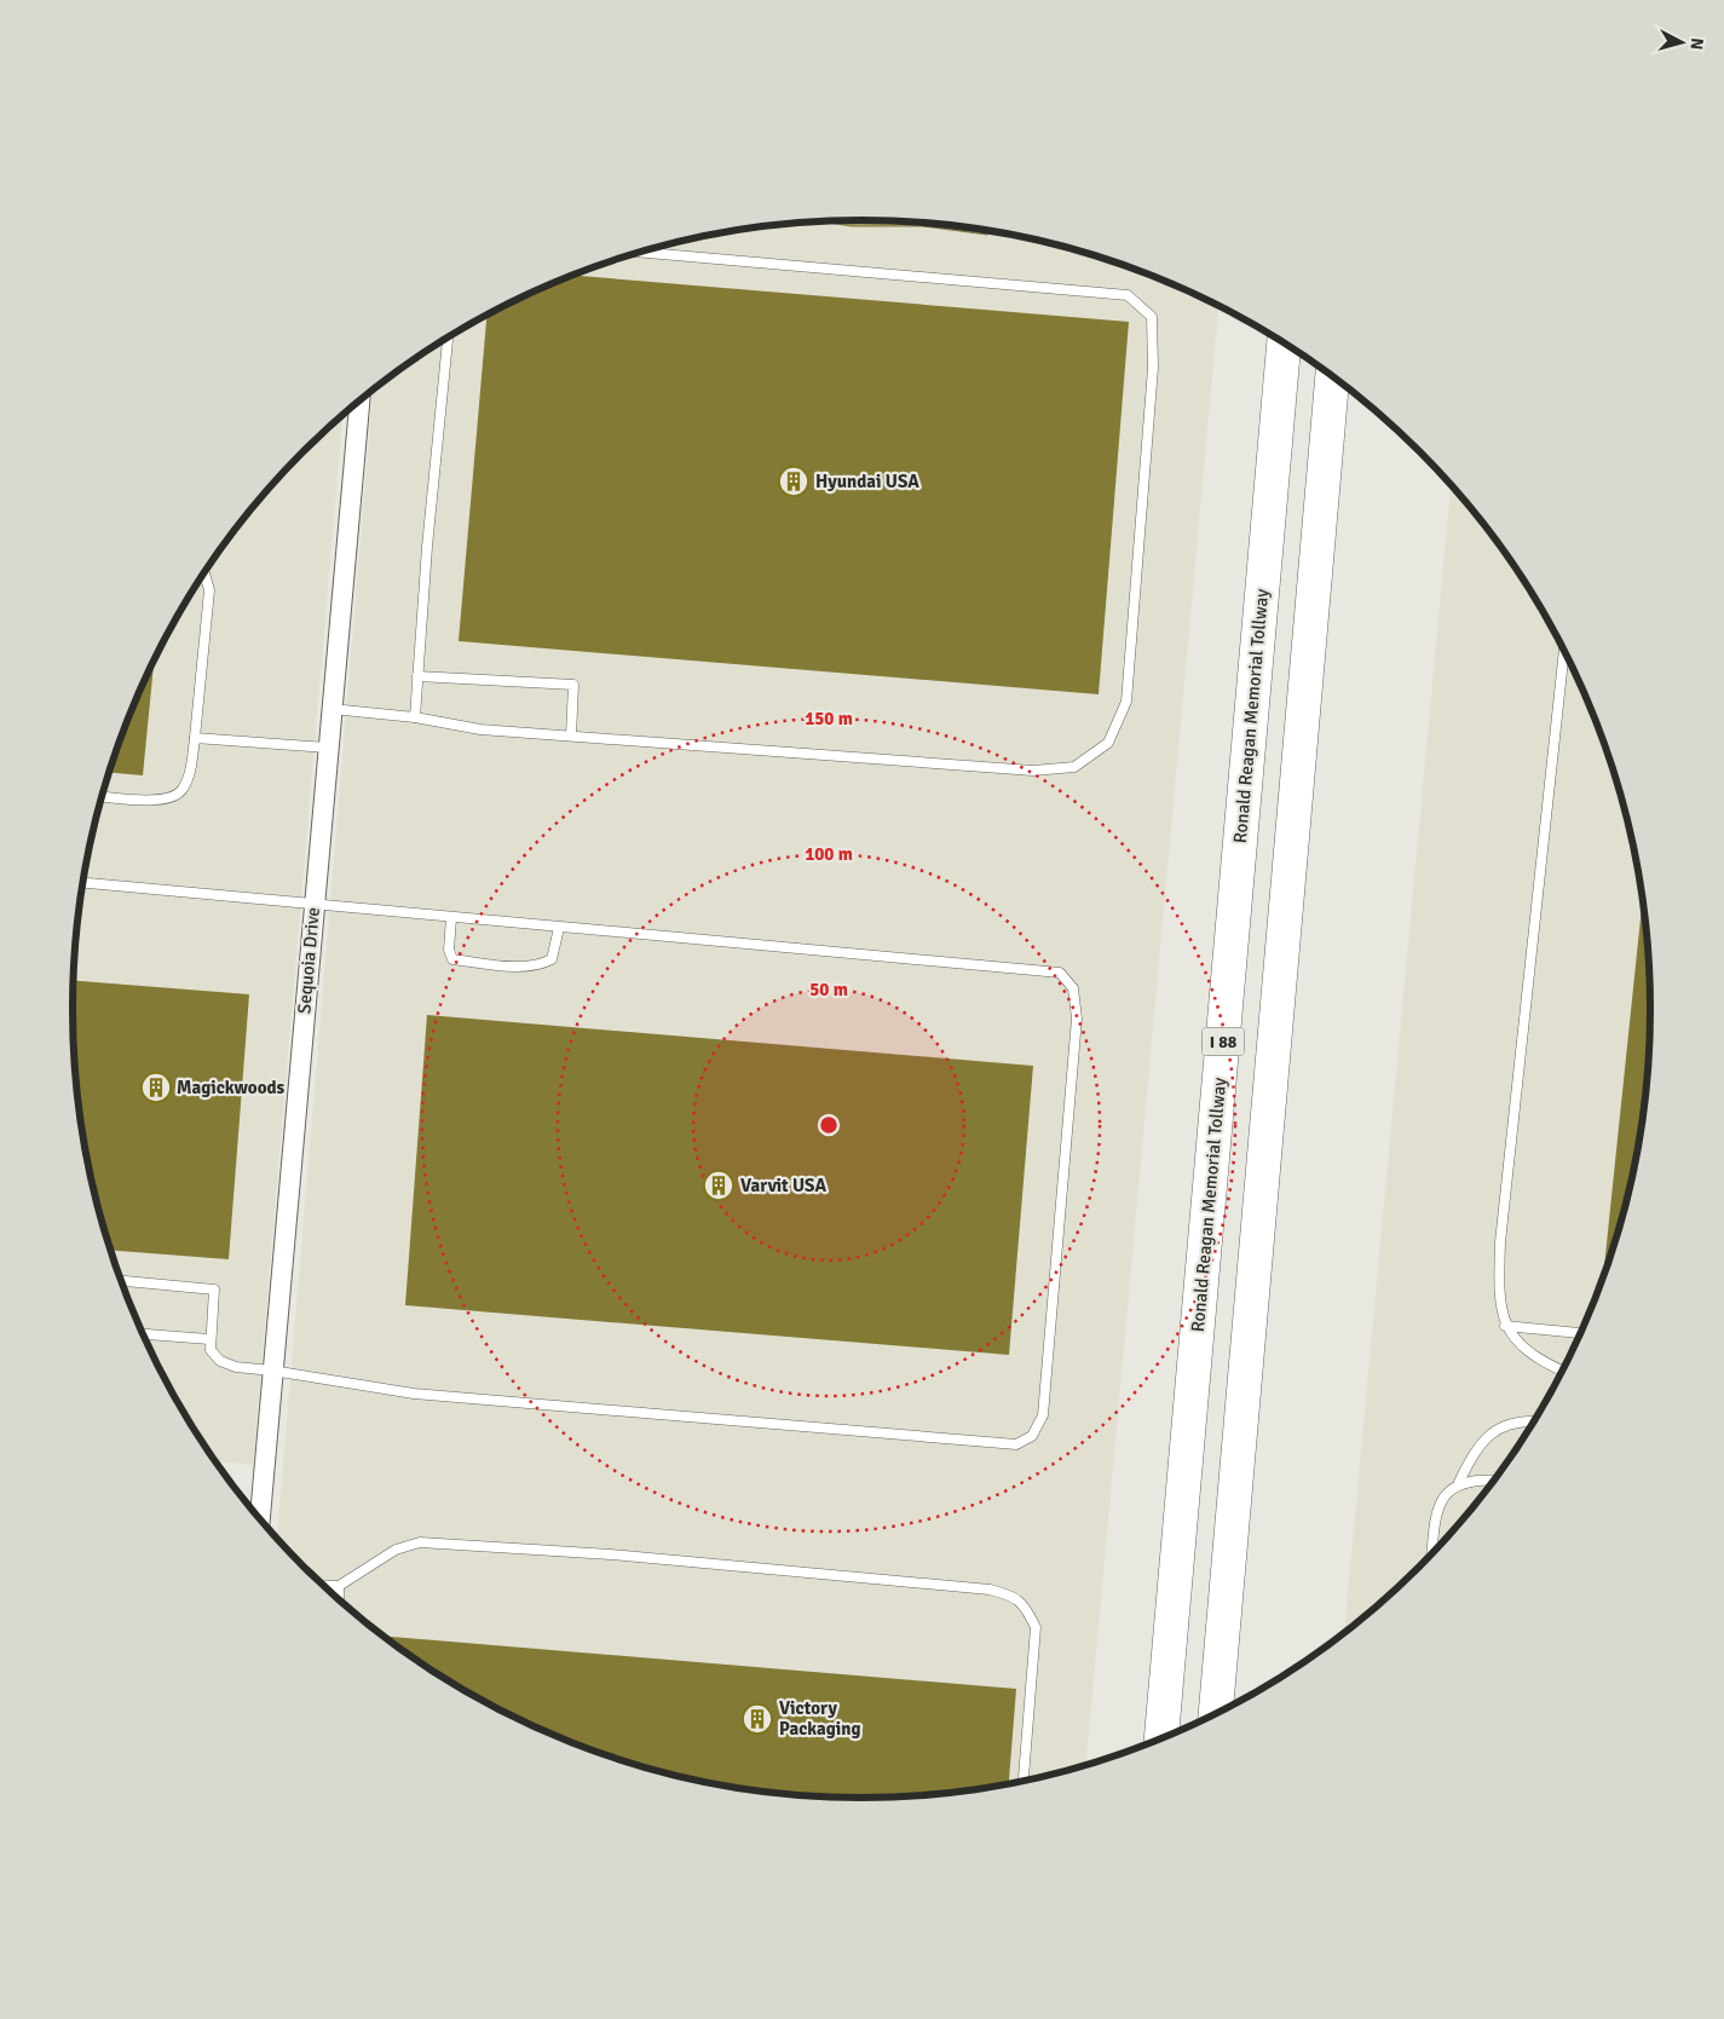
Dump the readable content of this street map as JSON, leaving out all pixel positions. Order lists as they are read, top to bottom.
{
  "streets": {
    "highway": ["Ronald Reagan Memorial Tollway", "I 88"],
    "street": ["Sequoia Drive"]
  },
  "places": {
    "building": [
      "Hyundai USA",
      "Magickwoods",
      "Varvit USA",
      "Victory Packaging"
    ]
  },
  "north": "right",
  "rings": ["150 m", "100 m", "50 m"]
}
